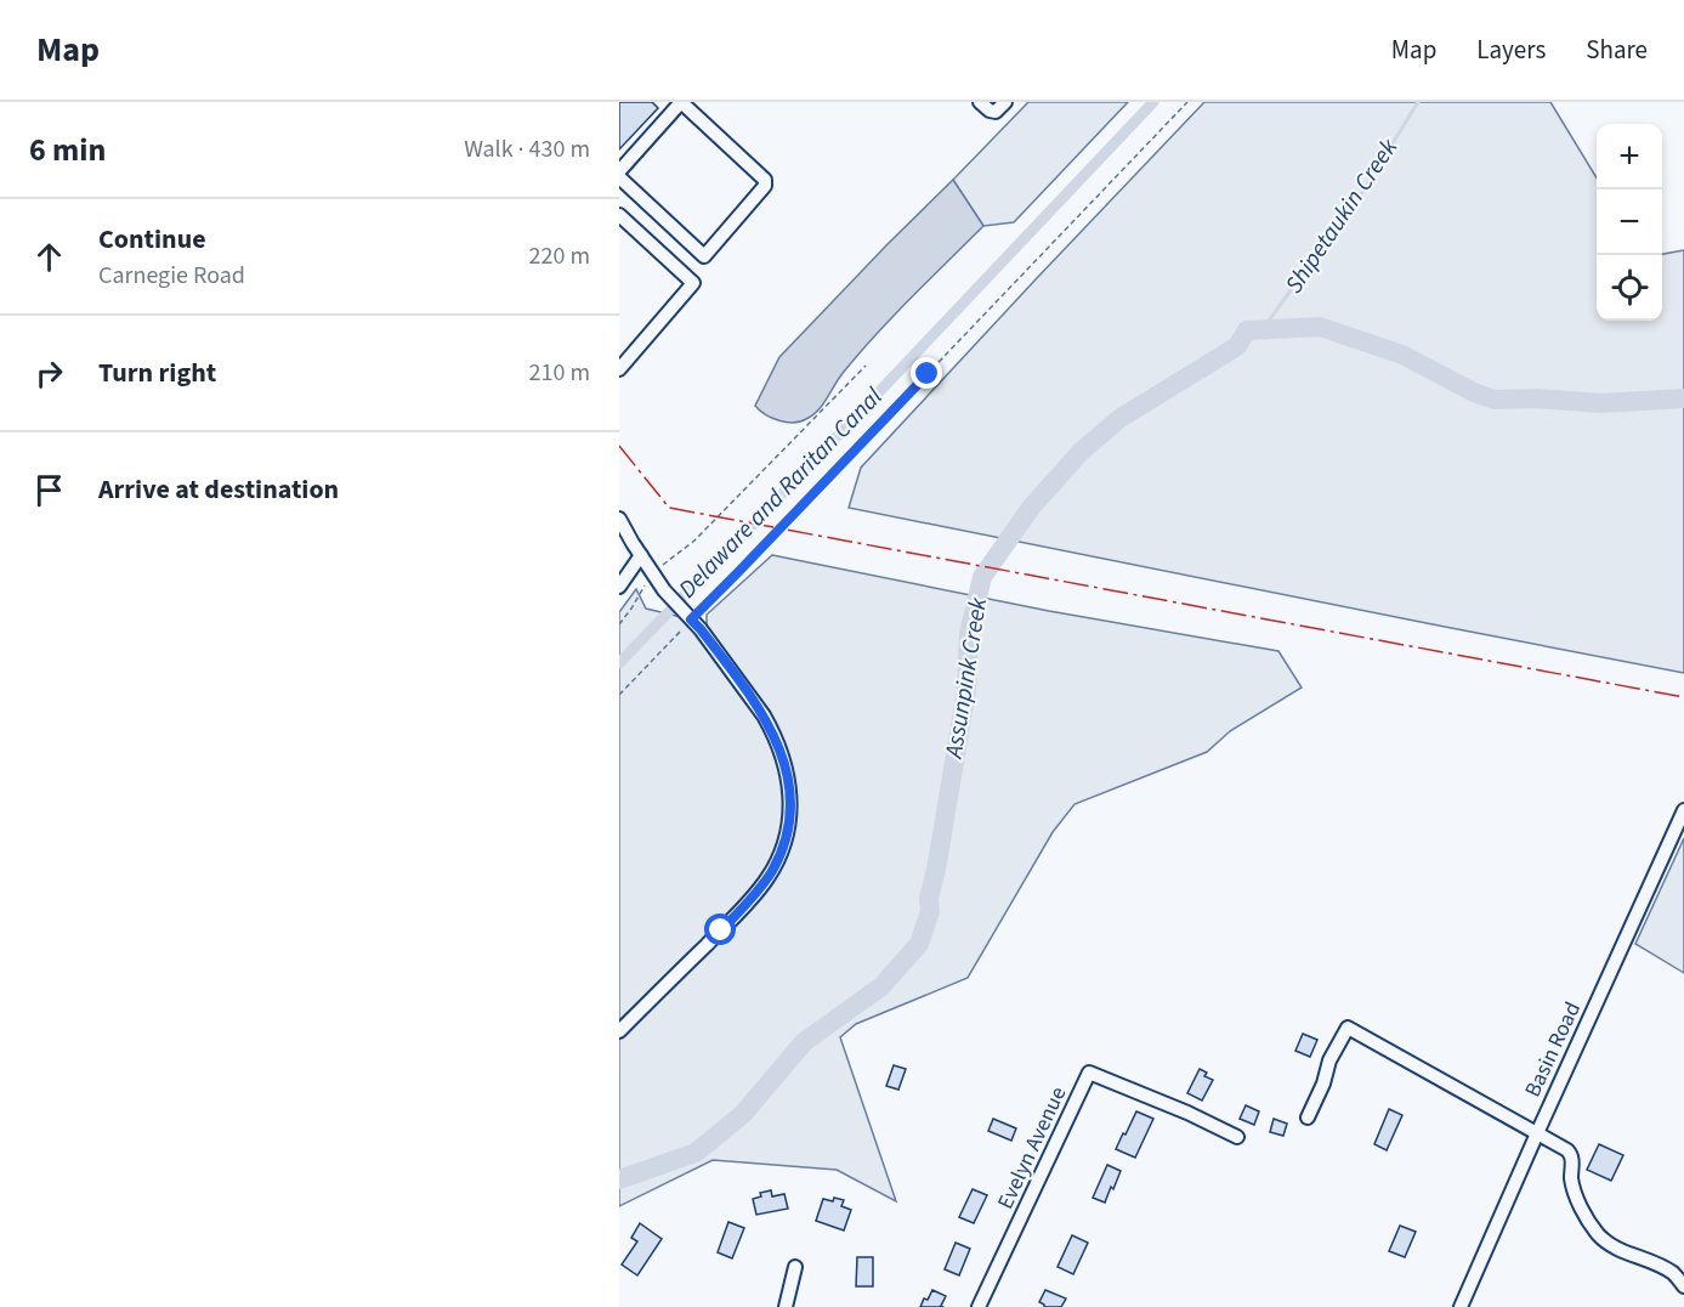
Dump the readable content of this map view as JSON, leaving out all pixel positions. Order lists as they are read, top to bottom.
{
  "streets": {
    "street": ["Basin Road", "Evelyn Avenue"]
  },
  "water": ["Shipetaukin Creek", "Delaware and Raritan Canal", "Assunpink Creek"],
  "page": {
    "header": "Map",
    "nav": ["Map", "Layers", "Share"],
    "heading": ["6 min", "Walk · 430 m"],
    "map_buttons": ["+", "−"],
    "list": [
      ["Continue", "Carnegie Road", "220 m"],
      ["Turn right", "210 m"],
      "Arrive at destination"
    ]
  }
}
